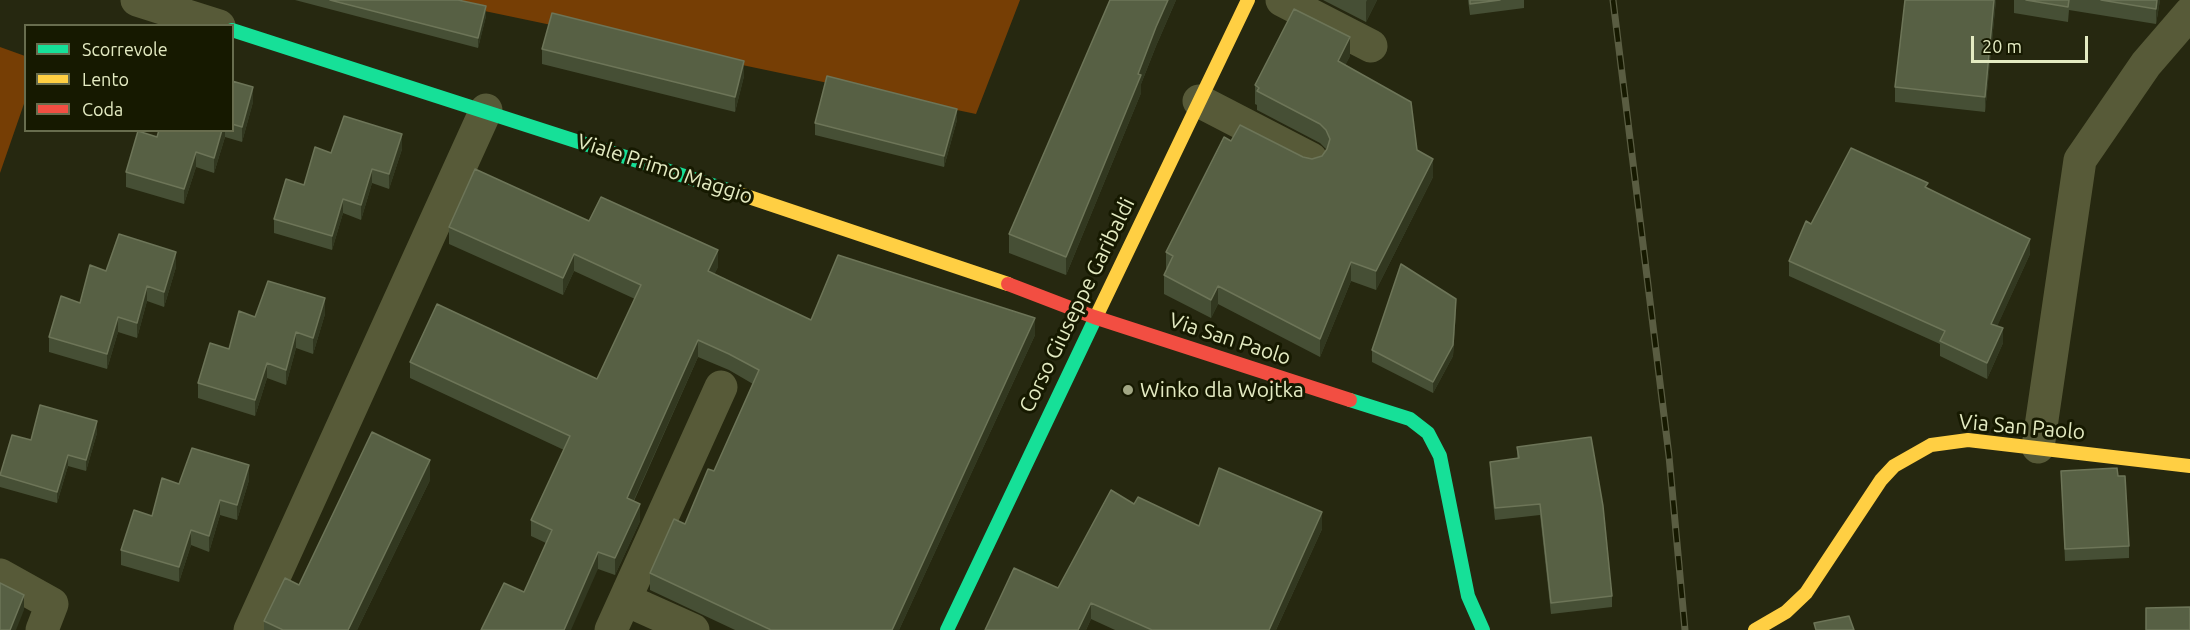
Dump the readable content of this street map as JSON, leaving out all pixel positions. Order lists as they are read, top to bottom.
{
  "streets": {
    "street": ["Viale Primo Maggio", "Corso Giuseppe Garibaldi", "Via San Paolo"]
  },
  "crossings": [
    ["Viale Primo Maggio", "Corso Giuseppe Garibaldi"],
    ["Viale Primo Maggio", "Via San Paolo"],
    ["Corso Giuseppe Garibaldi", "Via San Paolo"]
  ],
  "places": ["Winko dla Wojtka"],
  "legend": ["Scorrevole", "Lento", "Coda"],
  "scale_bar": "20 m"
}
